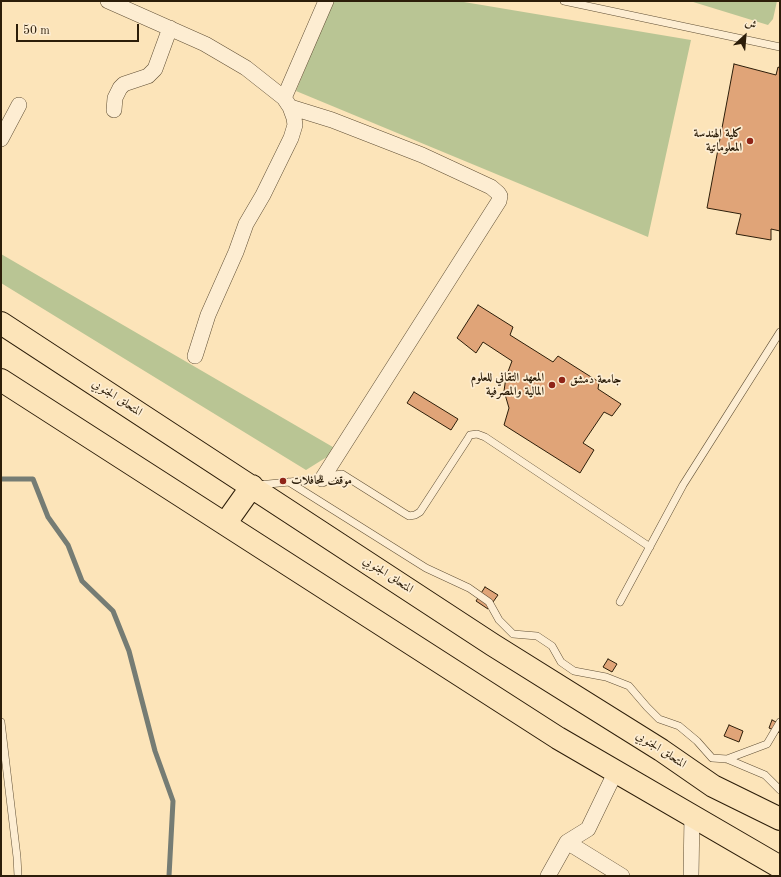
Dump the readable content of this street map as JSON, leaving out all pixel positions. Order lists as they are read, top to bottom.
{
  "streets": {
    "highway": ["المتحلق الجنوبي"]
  },
  "places": [
    "كلية الهندسة المعلوماتية",
    "جامعة دمشق",
    "المعهد التقاني للعلوم المالية والمصرفية",
    "موقف للحافلات"
  ],
  "scale_bar": "50 m",
  "north": "top right"
}
